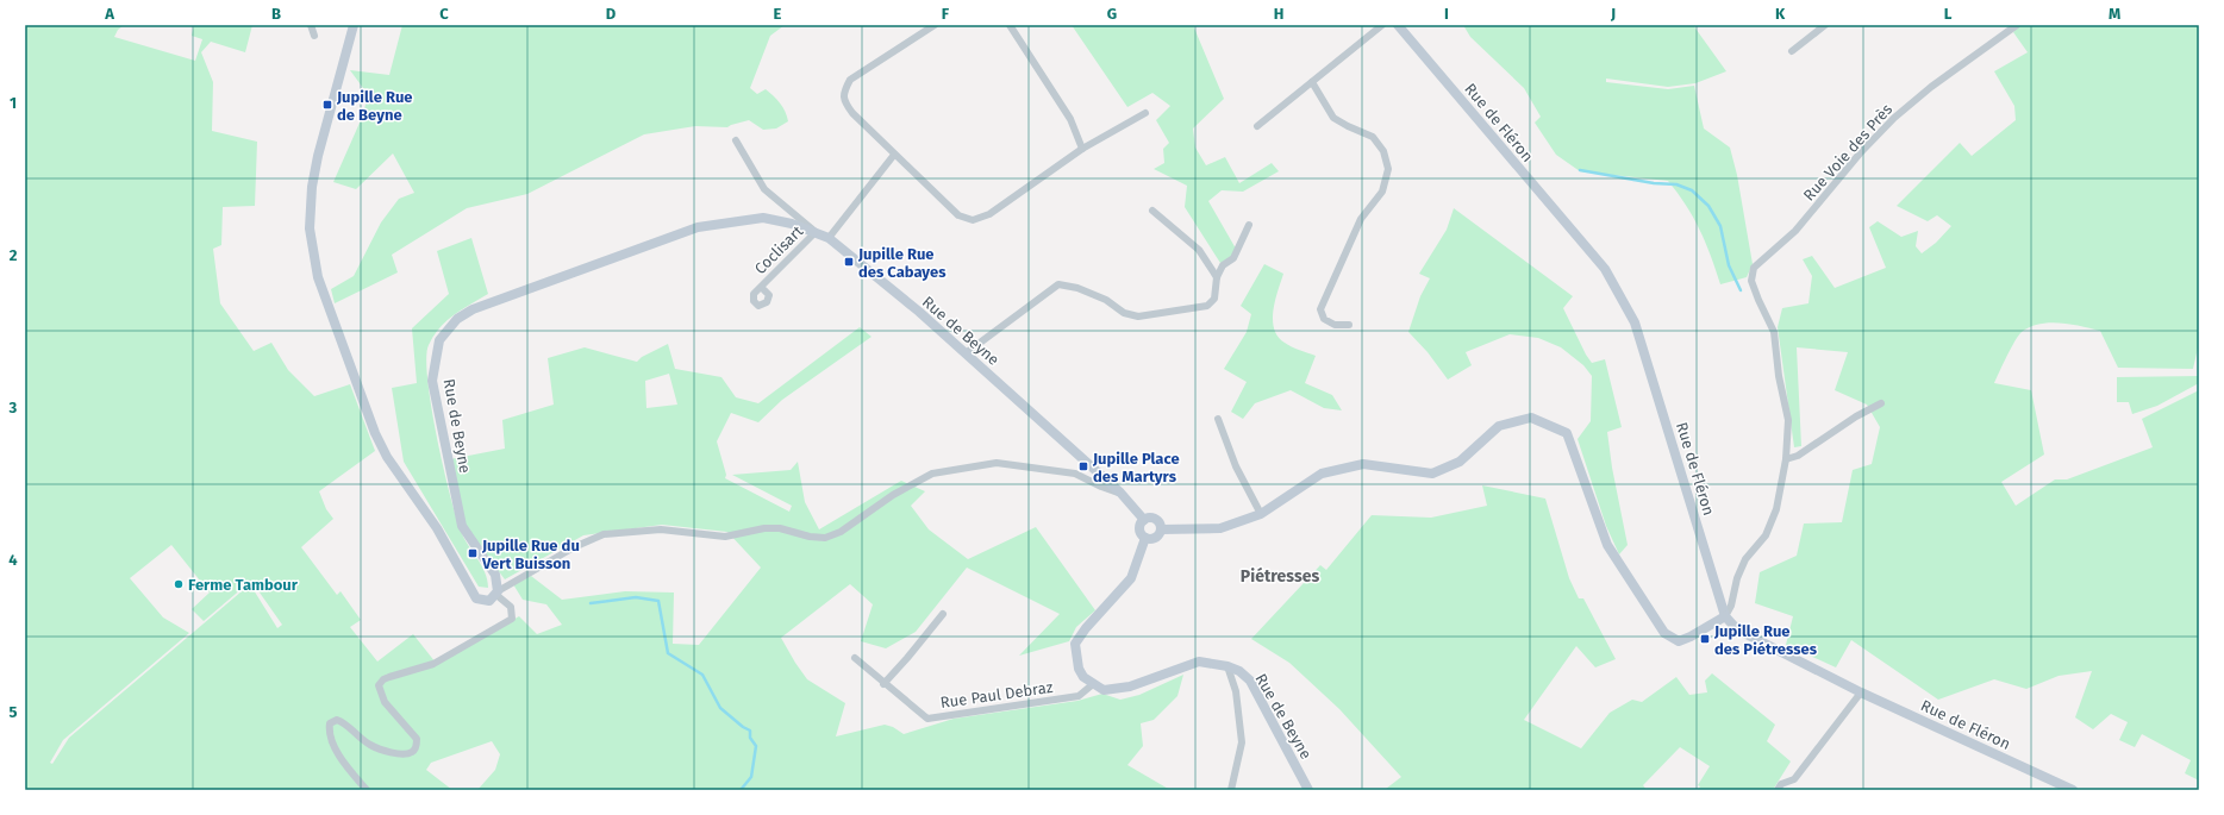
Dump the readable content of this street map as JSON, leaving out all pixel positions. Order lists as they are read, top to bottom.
{
  "streets": {
    "street": [
      "Rue de Fléron",
      "Rue Voie des Près",
      "Coclisart",
      "Rue de Beyne",
      "Rue Paul Debraz"
    ]
  },
  "crossings": [
    ["Rue de Fléron", "Rue Voie des Près"],
    ["Coclisart", "Rue de Beyne"],
    ["Rue de Beyne", "Rue Paul Debraz"]
  ],
  "districts": ["Piétresses"],
  "places": {
    "transit": [
      "Jupille Rue de Beyne",
      "Jupille Rue des Cabayes",
      "Jupille Place des Martyrs",
      "Jupille Rue du Vert Buisson",
      "Jupille Rue des Piétresses"
    ],
    "other": ["Ferme Tambour"]
  },
  "grid": {
    "columns": [
      "A",
      "B",
      "C",
      "D",
      "E",
      "F",
      "G",
      "H",
      "I",
      "J",
      "K",
      "L",
      "M"
    ],
    "rows": [
      "1",
      "2",
      "3",
      "4",
      "5"
    ]
  }
}
